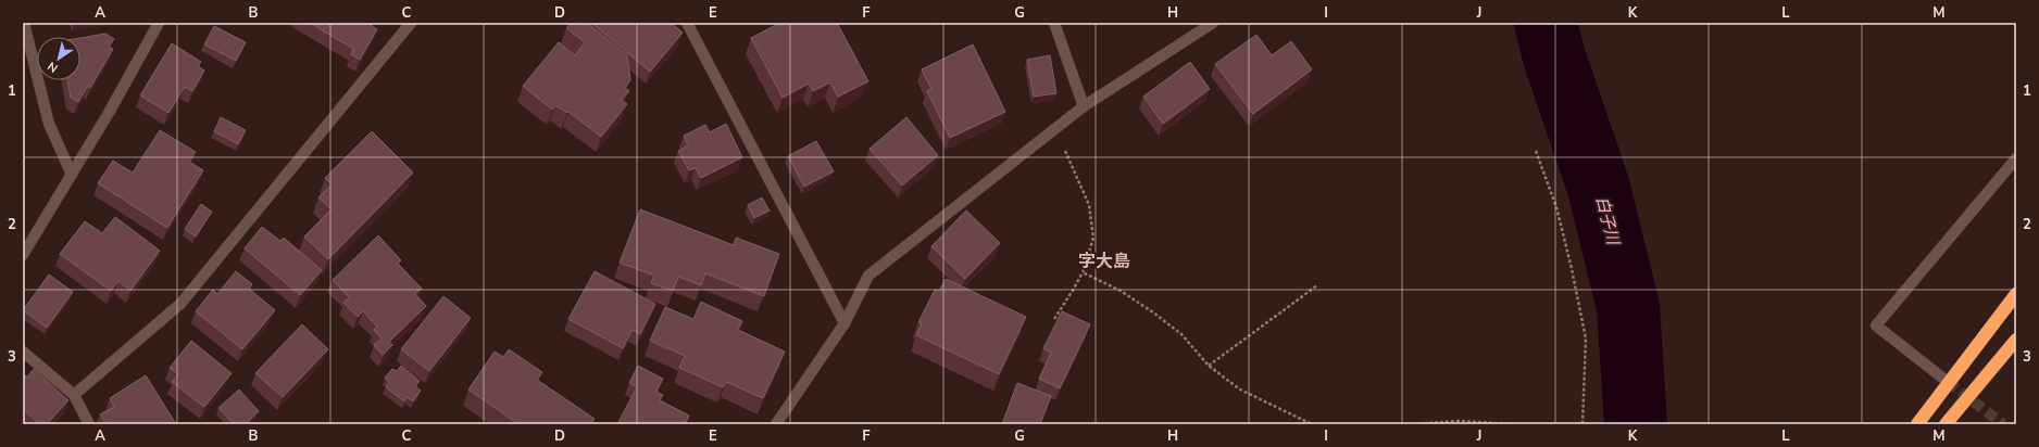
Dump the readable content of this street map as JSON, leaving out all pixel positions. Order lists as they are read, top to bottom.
{
  "districts": ["字大島"],
  "water": ["白子川"],
  "north": "bottom left",
  "grid": {
    "columns": [
      "A",
      "B",
      "C",
      "D",
      "E",
      "F",
      "G",
      "H",
      "I",
      "J",
      "K",
      "L",
      "M"
    ],
    "rows": ["1", "2", "3"]
  }
}
